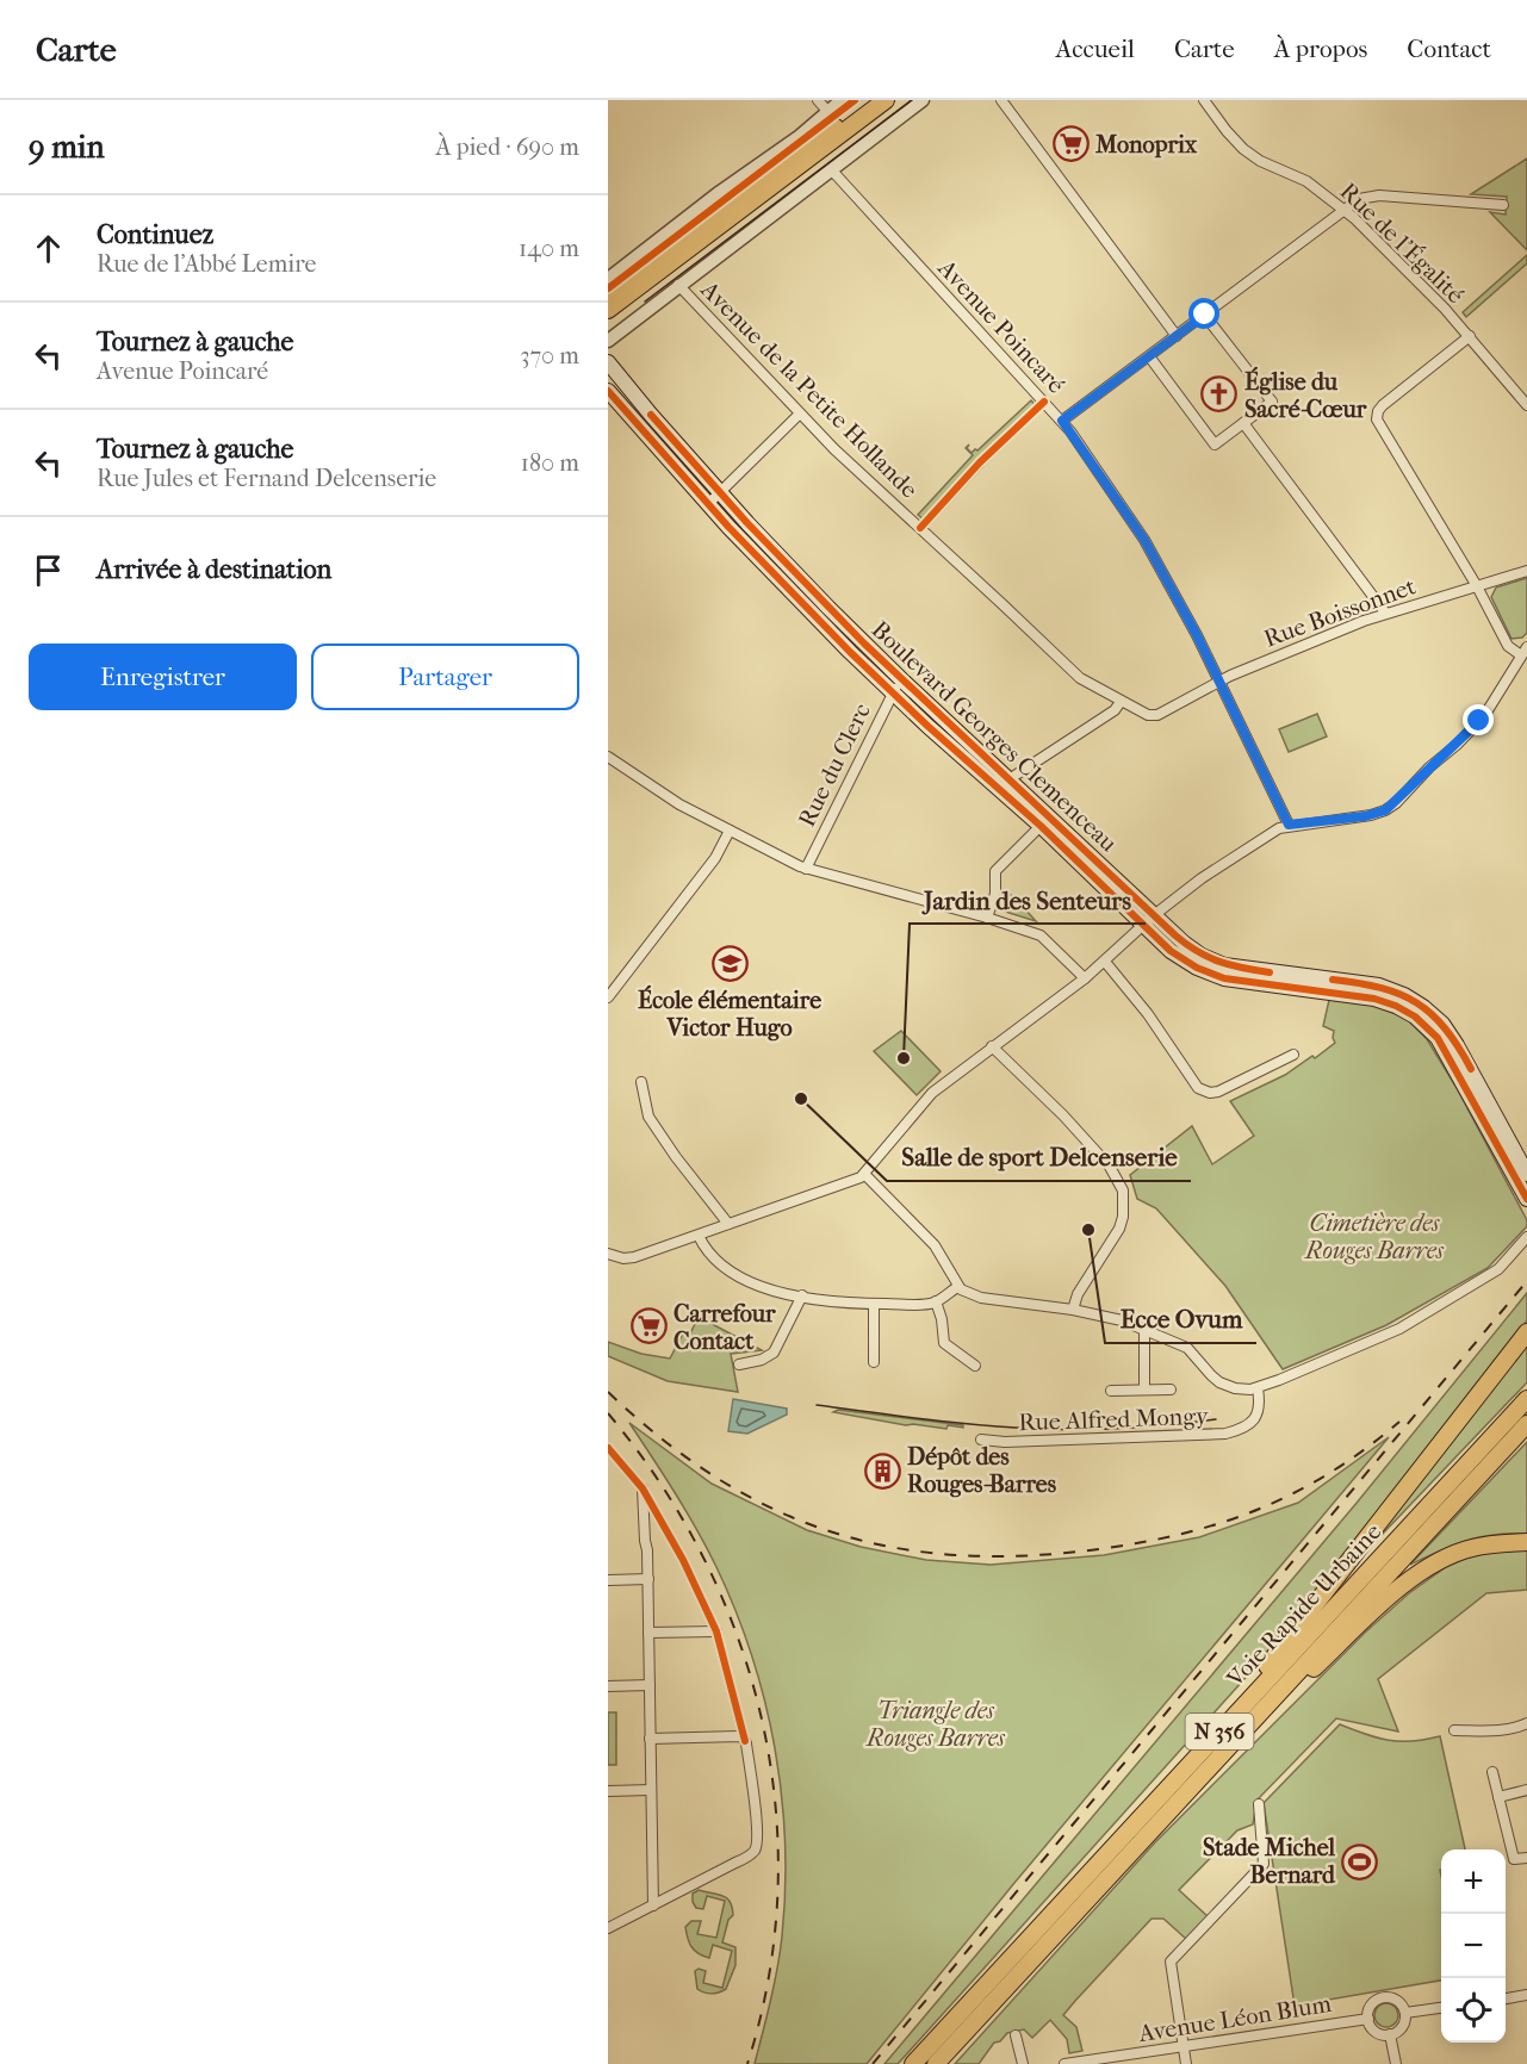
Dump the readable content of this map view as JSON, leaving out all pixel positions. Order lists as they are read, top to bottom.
{
  "streets": {
    "main road": ["Boulevard Georges Clemenceau", "Voie Rapide Urbaine", "N 356"],
    "street": [
      "Rue de l'Égalité",
      "Avenue Poincaré",
      "Avenue de la Petite Hollande",
      "Rue Boissonnet",
      "Rue du Clerc",
      "Rue Alfred Mongy",
      "Avenue Léon Blum"
    ]
  },
  "crossings": [
    ["Avenue Poincaré", "Avenue de la Petite Hollande"],
    ["Avenue Poincaré", "Rue Boissonnet"],
    ["Avenue de la Petite Hollande", "Rue Boissonnet"],
    ["Boulevard Georges Clemenceau", "Rue du Clerc"]
  ],
  "parks": ["Cimetière des Rouges Barres", "Triangle des Rouges Barres"],
  "places": {
    "supermarket": ["Monoprix", "Carrefour Contact"],
    "church": ["Église du Sacré-Cœur"],
    "school or university": ["École élémentaire Victor Hugo"],
    "other": ["Jardin des Senteurs", "Salle de sport Delcenserie", "Ecce Ovum"],
    "building": ["Dépôt des Rouges-Barres"],
    "sports": ["Stade Michel Bernard"]
  },
  "page": {
    "header": "Carte",
    "nav": [
      "Accueil",
      "Carte",
      "À propos",
      "Contact"
    ],
    "heading": ["9 min", "À pied · 690 m"],
    "list": [
      ["Continuez", "Rue de l'Abbé Lemire", "140 m"],
      ["Tournez à gauche", "Avenue Poincaré", "370 m"],
      ["Tournez à gauche", "Rue Jules et Fernand Delcenserie", "180 m"],
      "Arrivée à destination"
    ],
    "buttons": ["Enregistrer", "Partager"],
    "map_buttons": ["+", "−"]
  }
}
